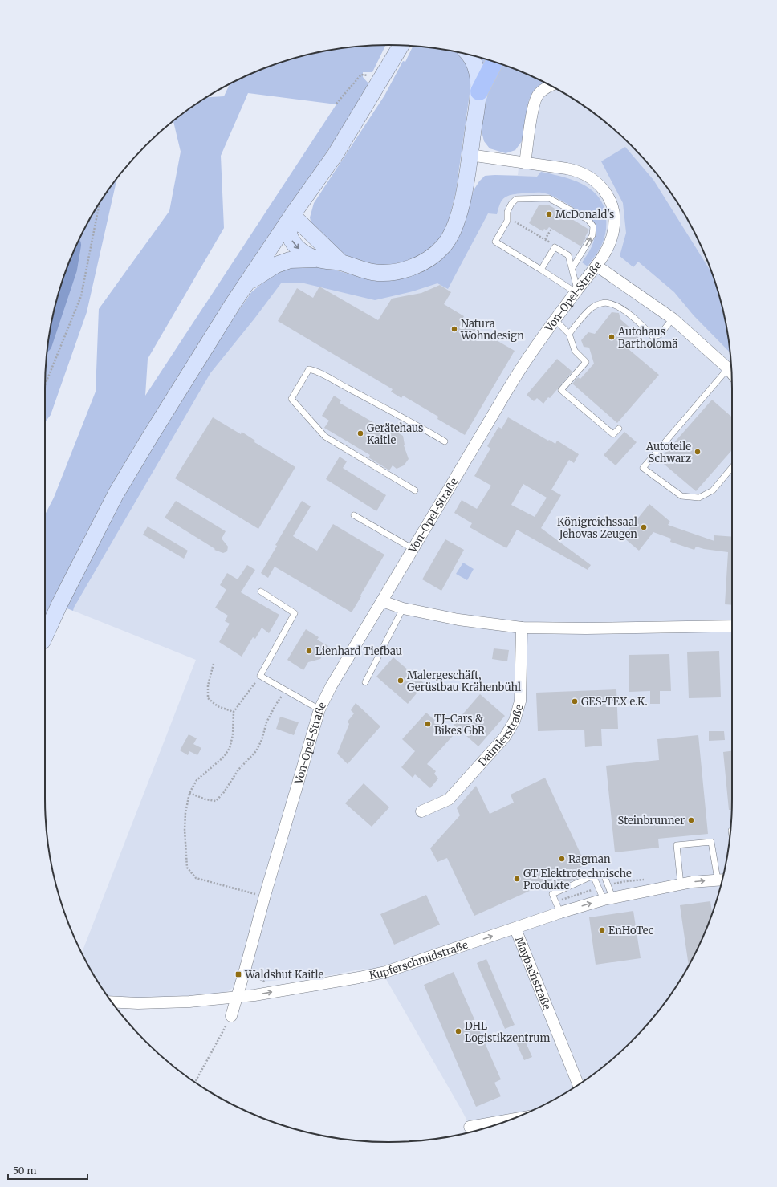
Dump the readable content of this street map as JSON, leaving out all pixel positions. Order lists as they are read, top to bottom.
{
  "streets": {
    "street": [
      "Von-Opel-Straße",
      "Daimlerstraße",
      "Kupferschmidstraße",
      "Maybachstraße"
    ]
  },
  "crossings": [
    ["Von-Opel-Straße", "Kupferschmidstraße"],
    ["Kupferschmidstraße", "Maybachstraße"]
  ],
  "one_way": ["Kupferschmidstraße"],
  "places": {
    "other": [
      "McDonald's",
      "Natura Wohndesign",
      "Autohaus Bartholomä",
      "Gerätehaus Kaitle",
      "Autoteile Schwarz",
      "Königreichssaal Jehovas Zeugen",
      "Lienhard Tiefbau",
      "Malergeschäft, Gerüstbau Krähenbühl",
      "GES-TEX e.K.",
      "TJ-Cars & Bikes GbR",
      "Steinbrunner",
      "Ragman",
      "GT Elektrotechnische Produkte",
      "EnHoTec",
      "DHL Logistikzentrum"
    ],
    "transit": ["Waldshut Kaitle"]
  },
  "scale_bar": "50 m"
}
